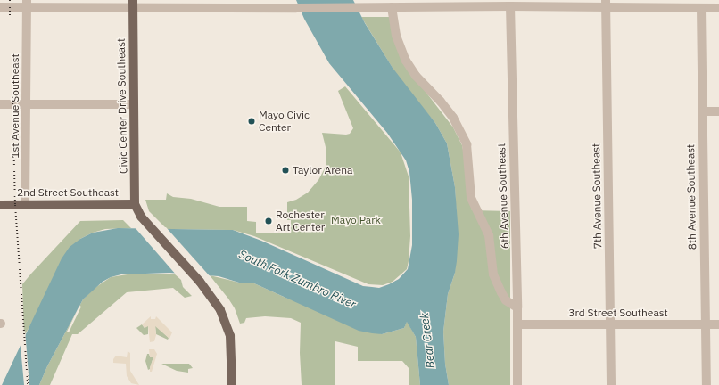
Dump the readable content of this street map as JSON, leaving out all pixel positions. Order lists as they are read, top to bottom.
{
  "streets": {
    "main road": ["Civic Center Drive Southeast", "2nd Street Southeast"],
    "street": [
      "1st Avenue Southeast",
      "6th Avenue Southeast",
      "7th Avenue Southeast",
      "8th Avenue Southeast",
      "3rd Street Southeast"
    ]
  },
  "crossings": [
    ["1st Avenue Southeast", "2nd Street Southeast"],
    ["Civic Center Drive Southeast", "2nd Street Southeast"],
    ["6th Avenue Southeast", "3rd Street Southeast"],
    ["7th Avenue Southeast", "3rd Street Southeast"],
    ["8th Avenue Southeast", "3rd Street Southeast"]
  ],
  "water": ["South Fork Zumbro River", "Bear Creek"],
  "parks": ["Mayo Park"],
  "places": ["Mayo Civic Center", "Taylor Arena", "Rochester Art Center"]
}
